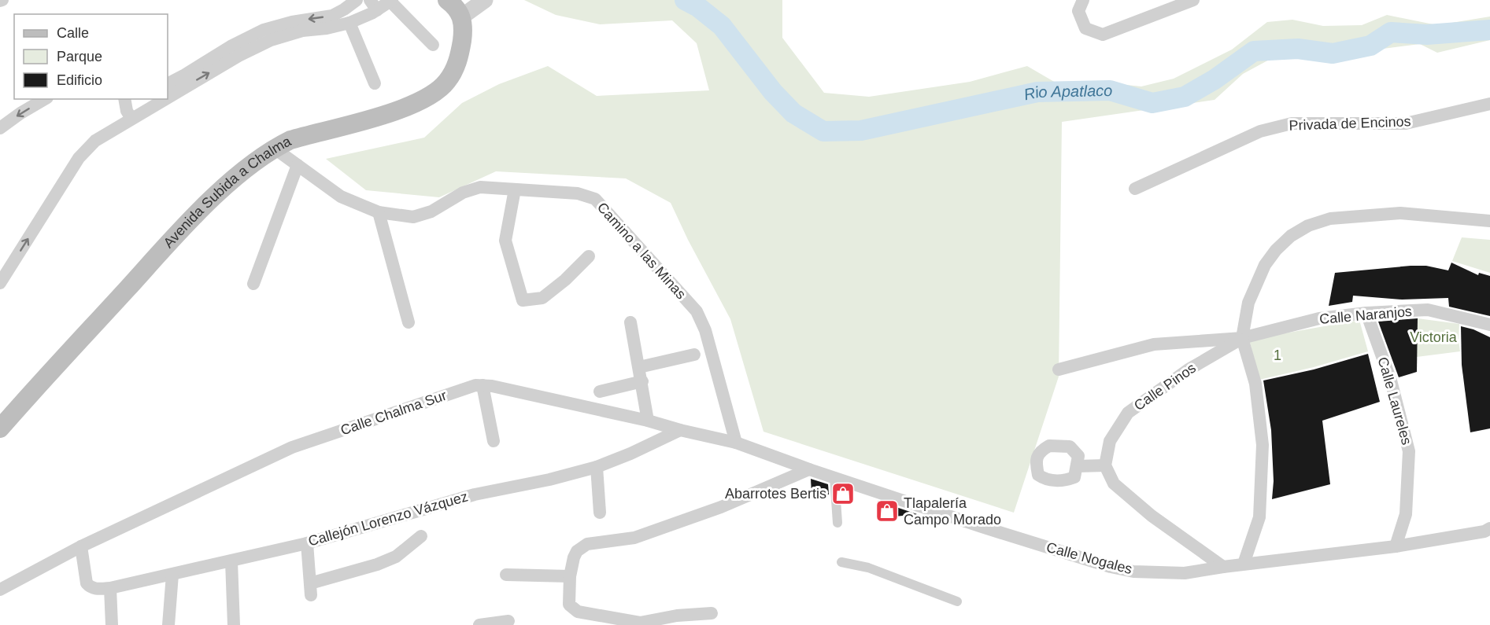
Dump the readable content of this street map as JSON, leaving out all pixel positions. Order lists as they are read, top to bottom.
{
  "streets": {
    "main road": ["Avenida Subida a Chalma"],
    "street": [
      "Privada de Encinos",
      "Camino a las Minas",
      "Calle Naranjos",
      "Calle Pinos",
      "Calle Laureles",
      "Calle Chalma Sur",
      "Callejón Lorenzo Vázquez",
      "Calle Nogales"
    ]
  },
  "crossings": [
    ["Avenida Subida a Chalma", "Camino a las Minas"],
    ["Camino a las Minas", "Calle Chalma Sur"],
    ["Calle Naranjos", "Calle Pinos"],
    ["Calle Naranjos", "Calle Laureles"],
    ["Calle Laureles", "Calle Nogales"],
    ["Calle Chalma Sur", "Callejón Lorenzo Vázquez"],
    ["Calle Chalma Sur", "Calle Nogales"]
  ],
  "water": ["Rio Apatlaco"],
  "parks": ["Victoria", "1"],
  "places": {
    "shop": ["Abarrotes Bertis", "Tlapalería Campo Morado"]
  },
  "legend": ["Calle", "Parque", "Edificio"]
}
